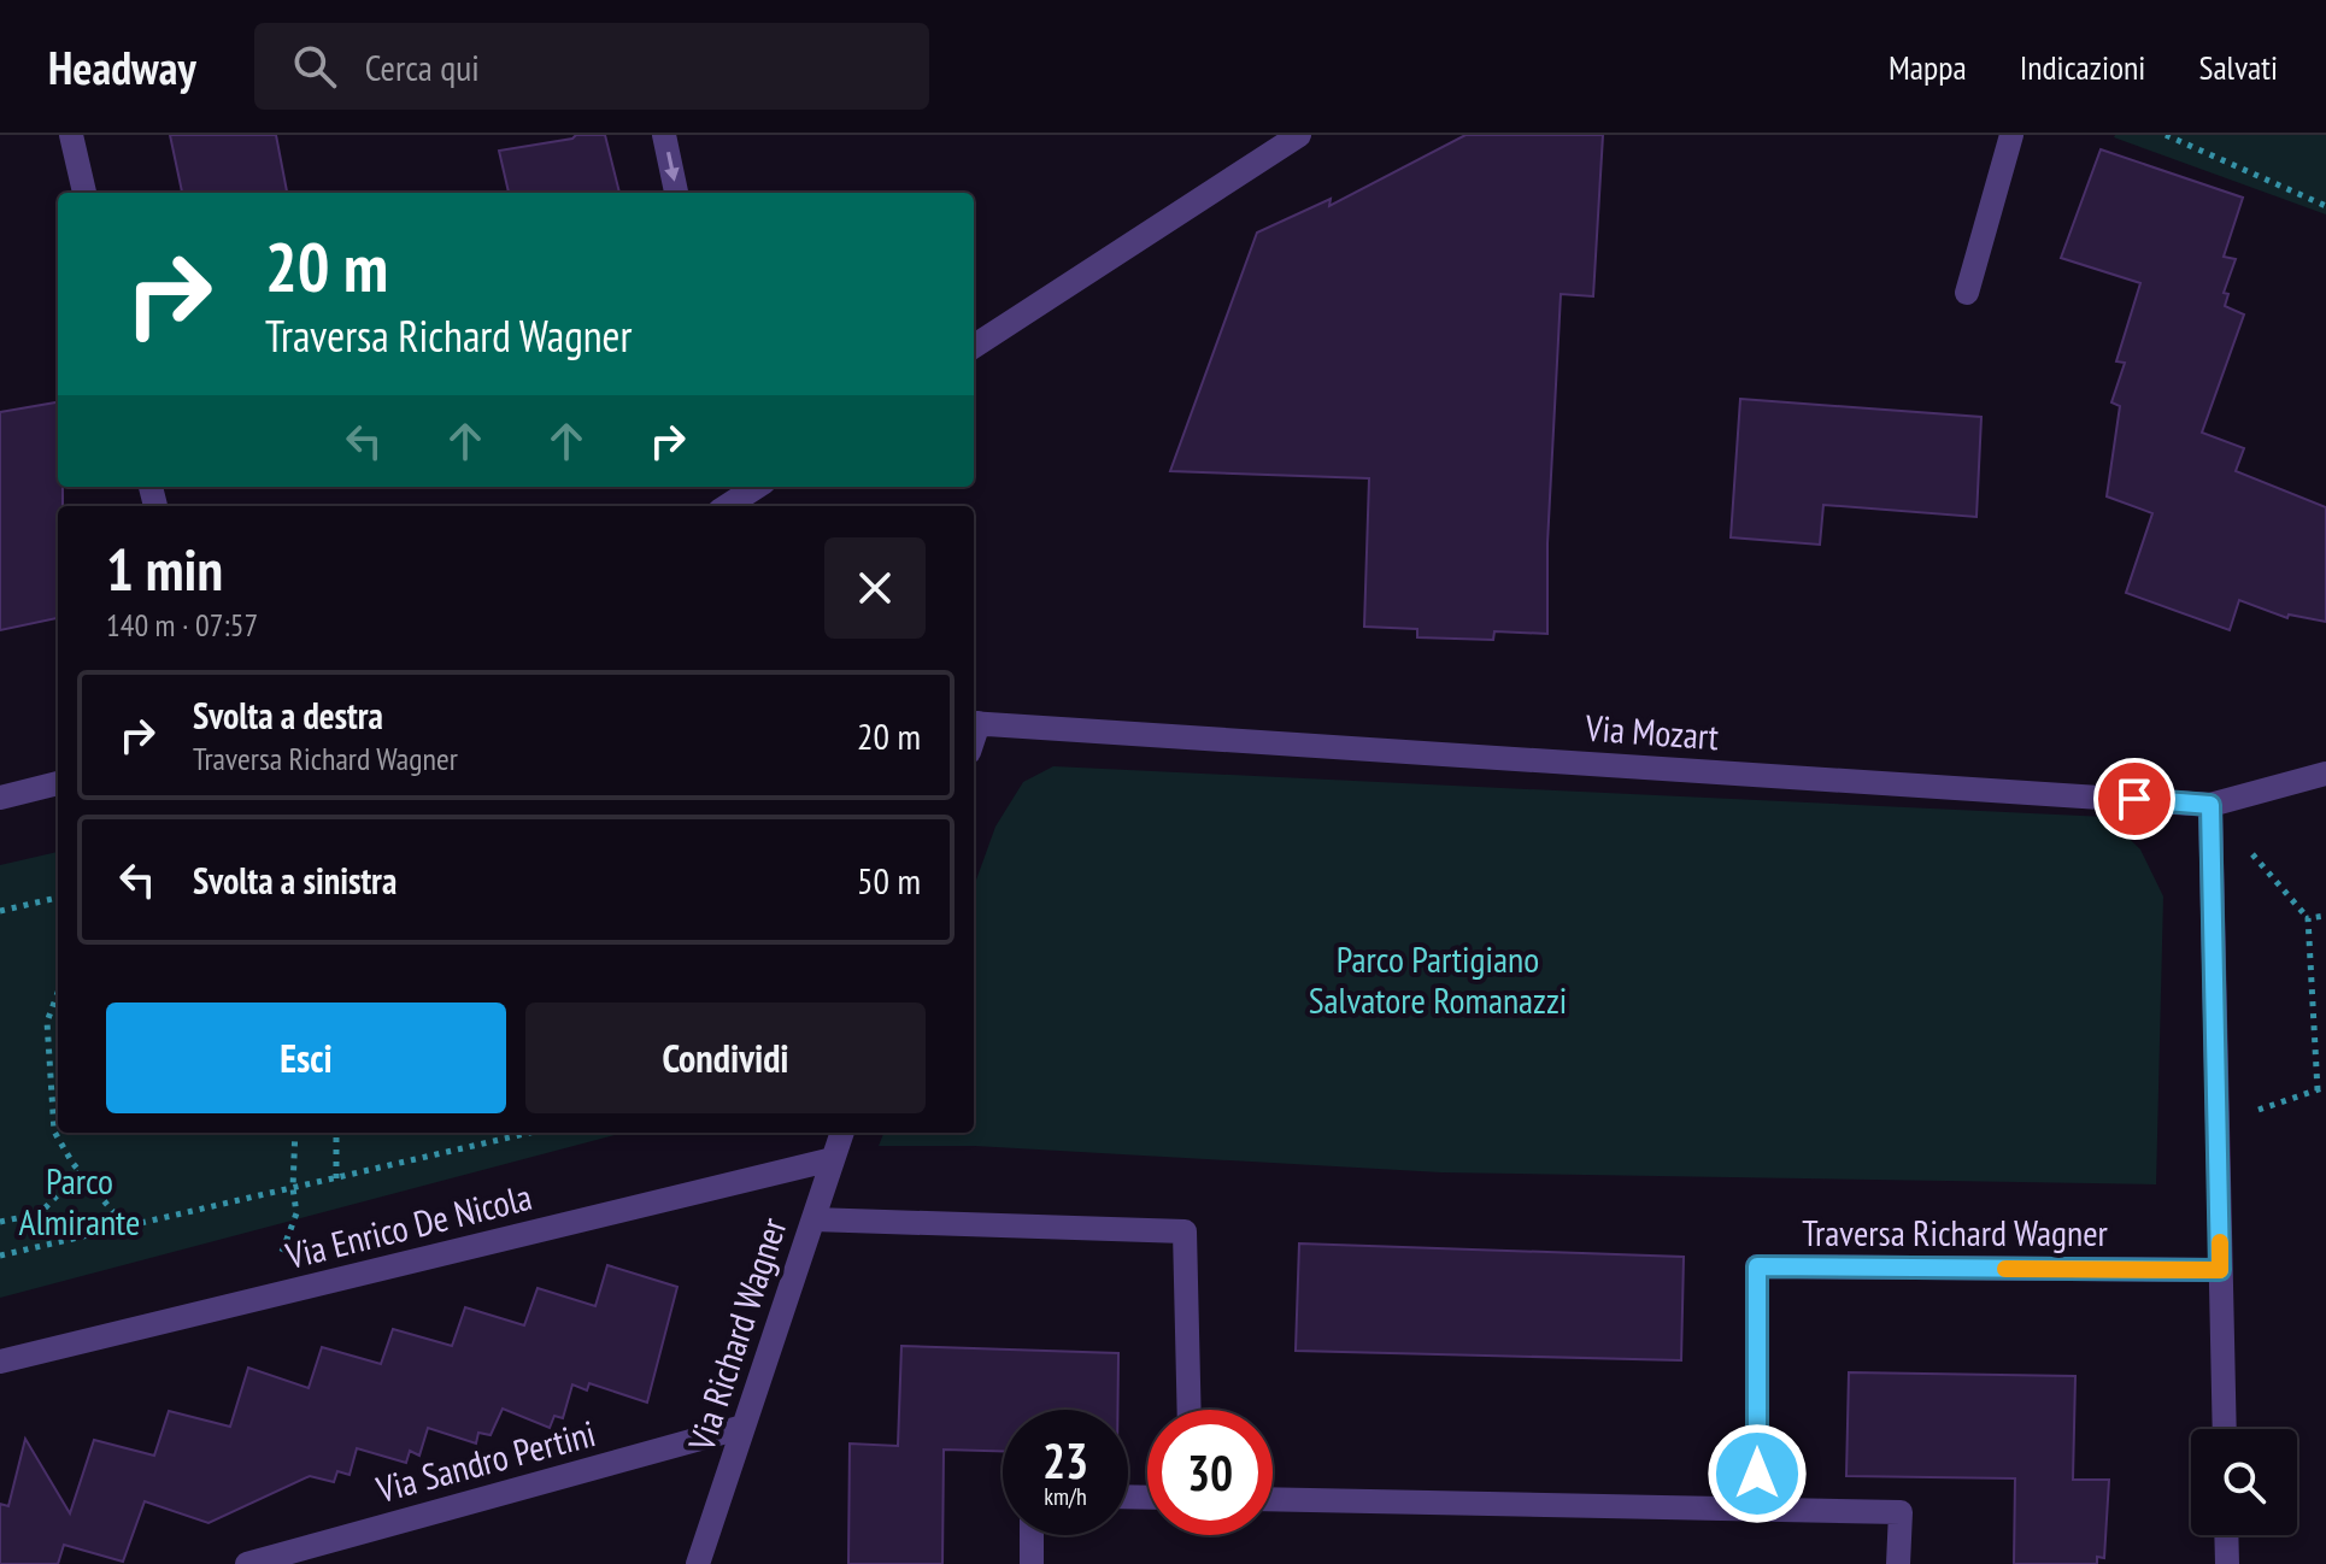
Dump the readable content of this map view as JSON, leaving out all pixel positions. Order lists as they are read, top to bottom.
{
  "streets": {
    "street": [
      "Via Mozart",
      "Via Enrico De Nicola",
      "Traversa Richard Wagner",
      "Via Richard Wagner",
      "Via Sandro Pertini"
    ]
  },
  "crossings": [
    ["Via Enrico De Nicola", "Via Richard Wagner"],
    ["Via Richard Wagner", "Via Sandro Pertini"]
  ],
  "parks": ["Parco Partigiano Salvatore Romanazzi", "Parco Almirante"],
  "page": {
    "header": "Headway",
    "search": "Cerca qui",
    "nav": ["Mappa", "Indicazioni", "Salvati"],
    "turn": ["20 m", "Traversa Richard Wagner"],
    "heading": ["1 min", "140 m · 07:57"],
    "list": [
      {
        "name": "Svolta a destra",
        "note": "Traversa Richard Wagner",
        "value": "20 m"
      },
      {
        "name": "Svolta a sinistra",
        "value": "50 m"
      }
    ],
    "buttons": ["Esci", "Condividi"],
    "speed": "23 km/h",
    "limit": "30"
  }
}
